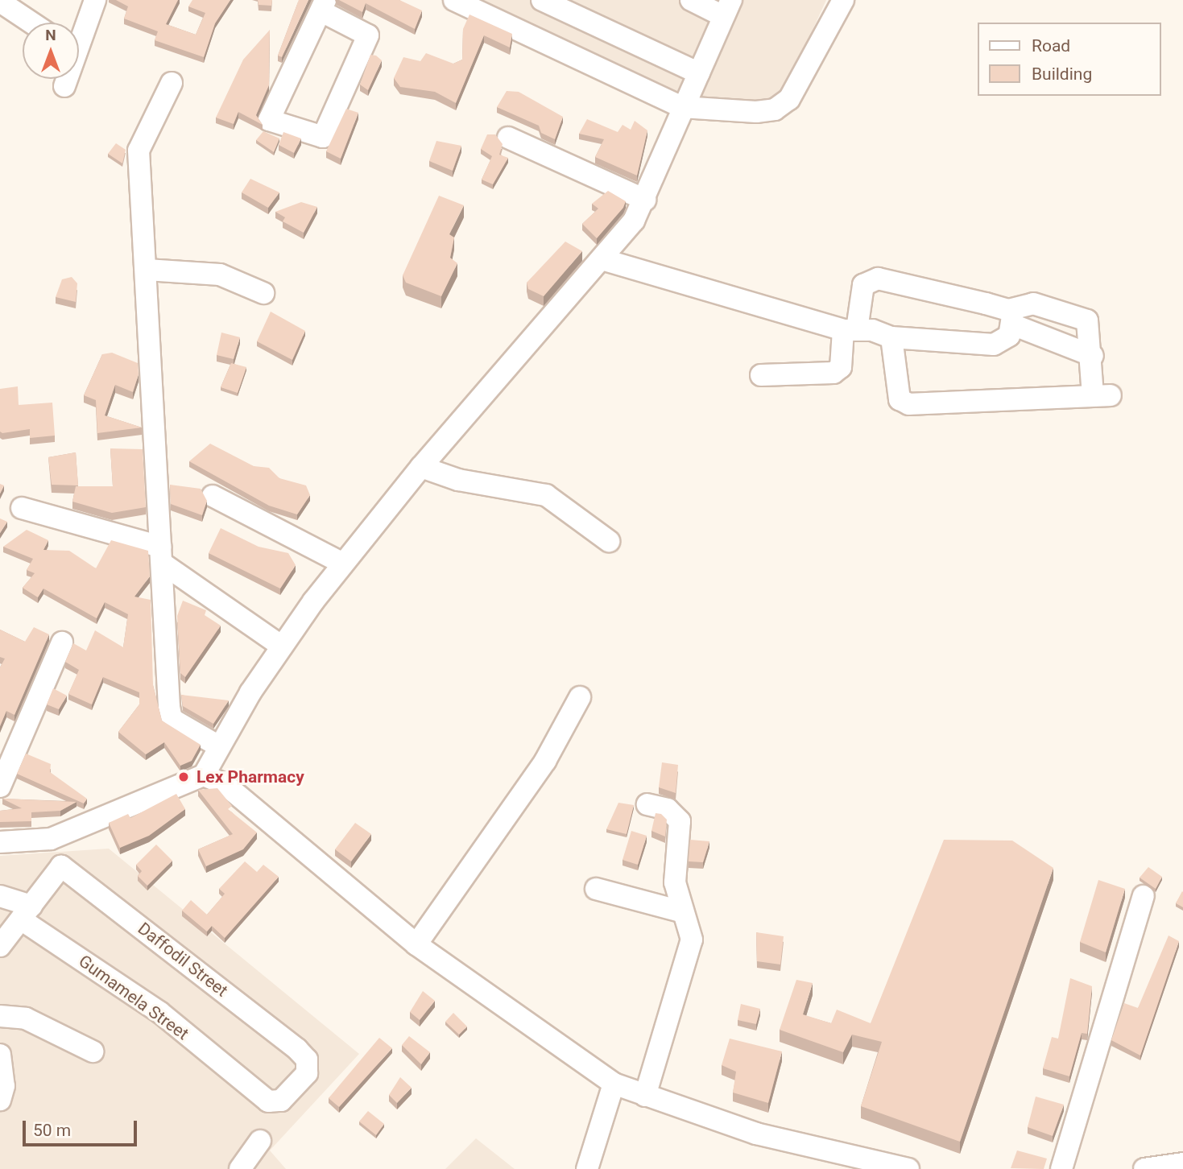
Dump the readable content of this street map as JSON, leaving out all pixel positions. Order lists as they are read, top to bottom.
{
  "streets": {
    "street": ["Daffodil Street", "Gumamela Street"]
  },
  "crossings": [
    ["Daffodil Street", "Gumamela Street"]
  ],
  "places": ["Lex Pharmacy"],
  "legend": ["Road", "Building"],
  "scale_bar": "50 m",
  "north": "top"
}
